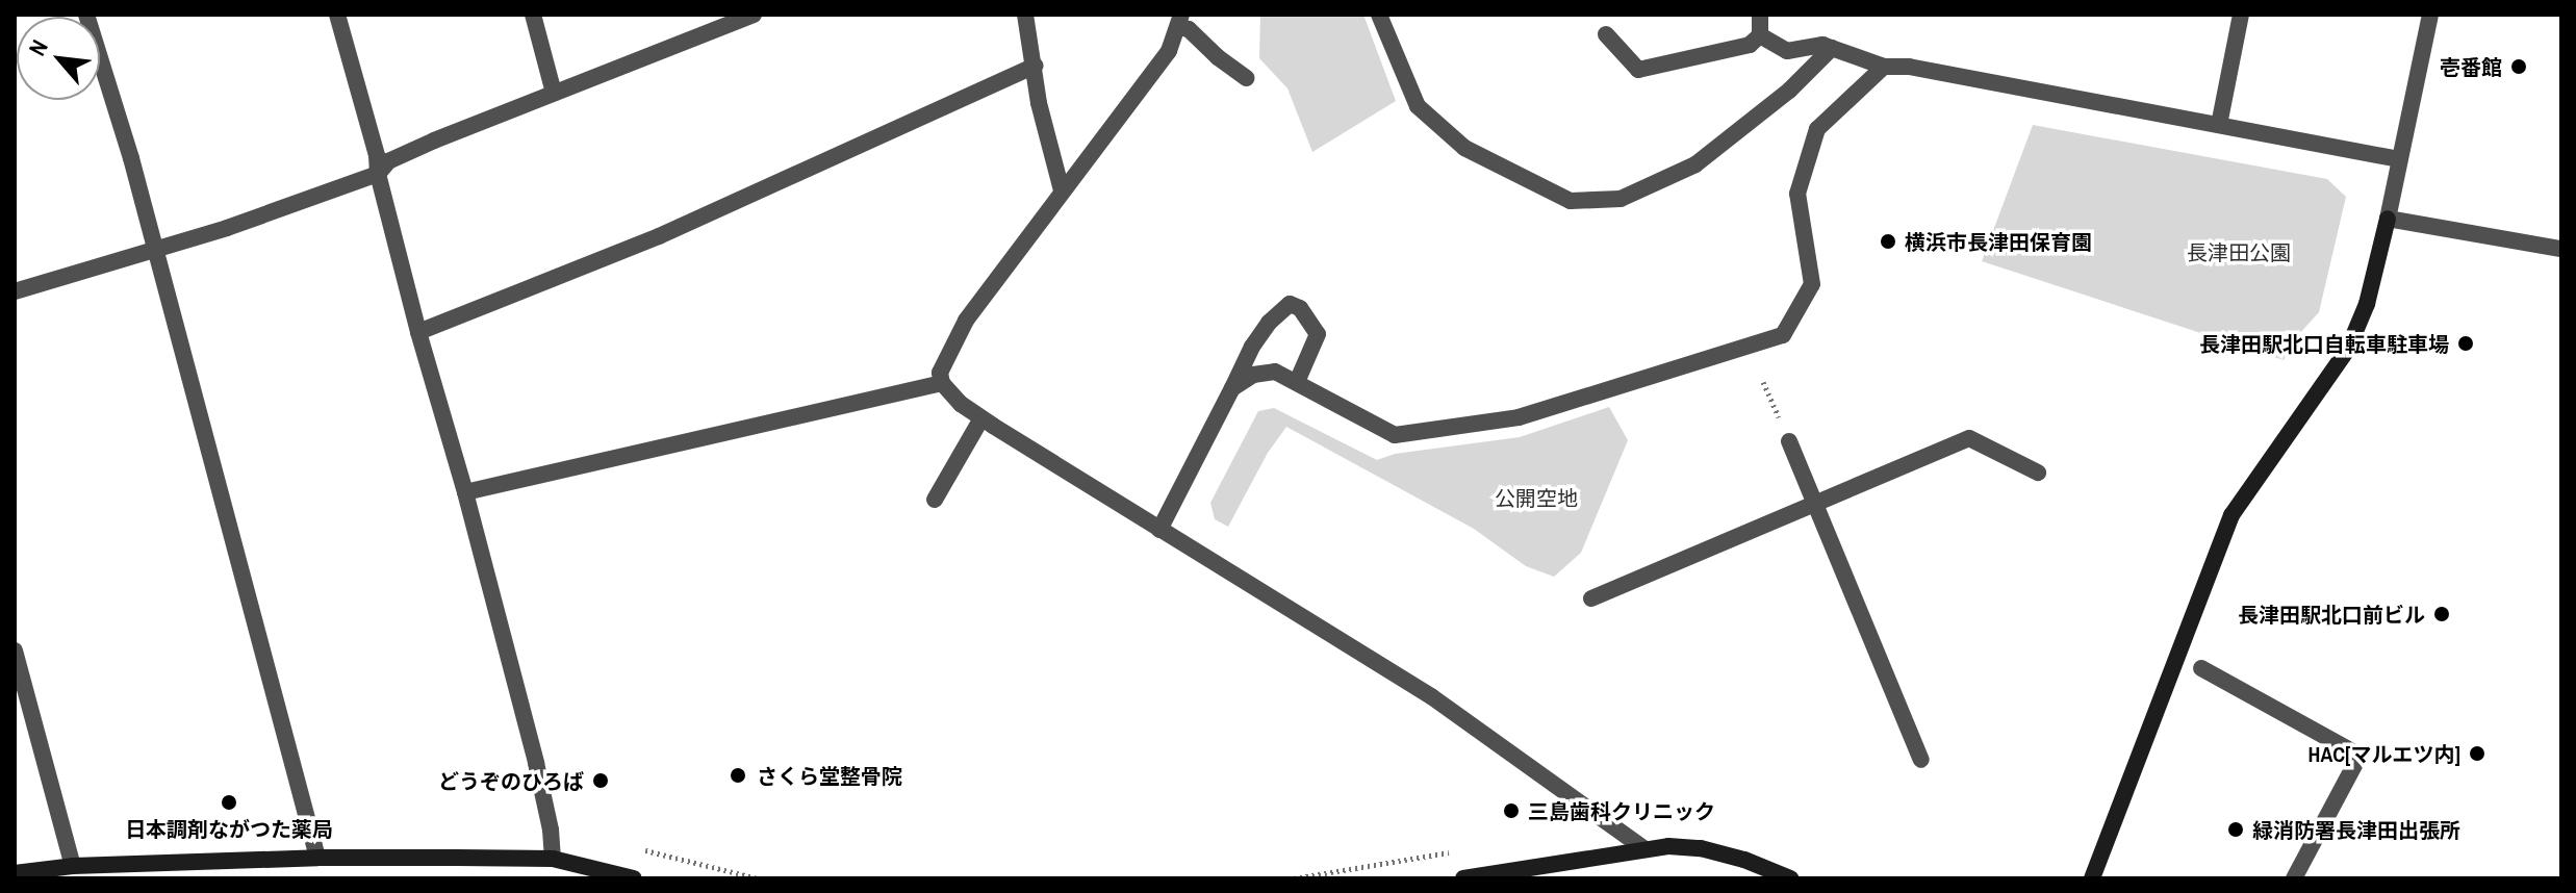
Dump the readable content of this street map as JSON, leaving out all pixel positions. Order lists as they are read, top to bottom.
{
  "parks": ["長津田公園", "公開空地"],
  "places": [
    "壱番館",
    "横浜市長津田保育園",
    "長津田駅北口自転車駐車場",
    "長津田駅北口前ビル",
    "HAC[マルエツ内]",
    "さくら堂整骨院",
    "どうぞのひろば",
    "日本調剤ながつた薬局",
    "三島歯科クリニック",
    "緑消防署長津田出張所"
  ],
  "north": "top left"
}
